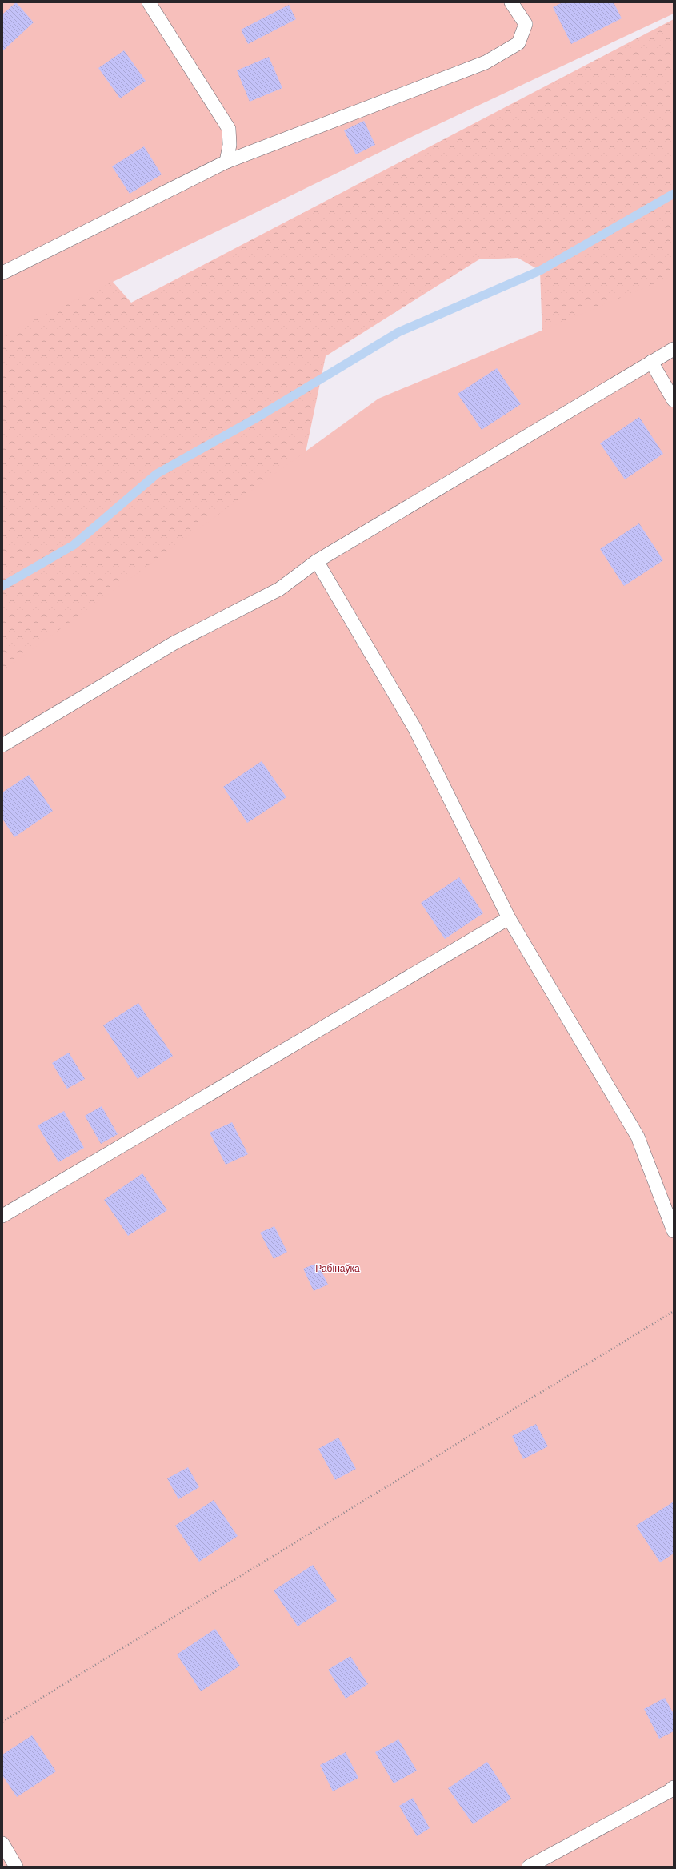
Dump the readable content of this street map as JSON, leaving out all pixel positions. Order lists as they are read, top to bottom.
{
  "parks": ["Рабінаўка"]
}
